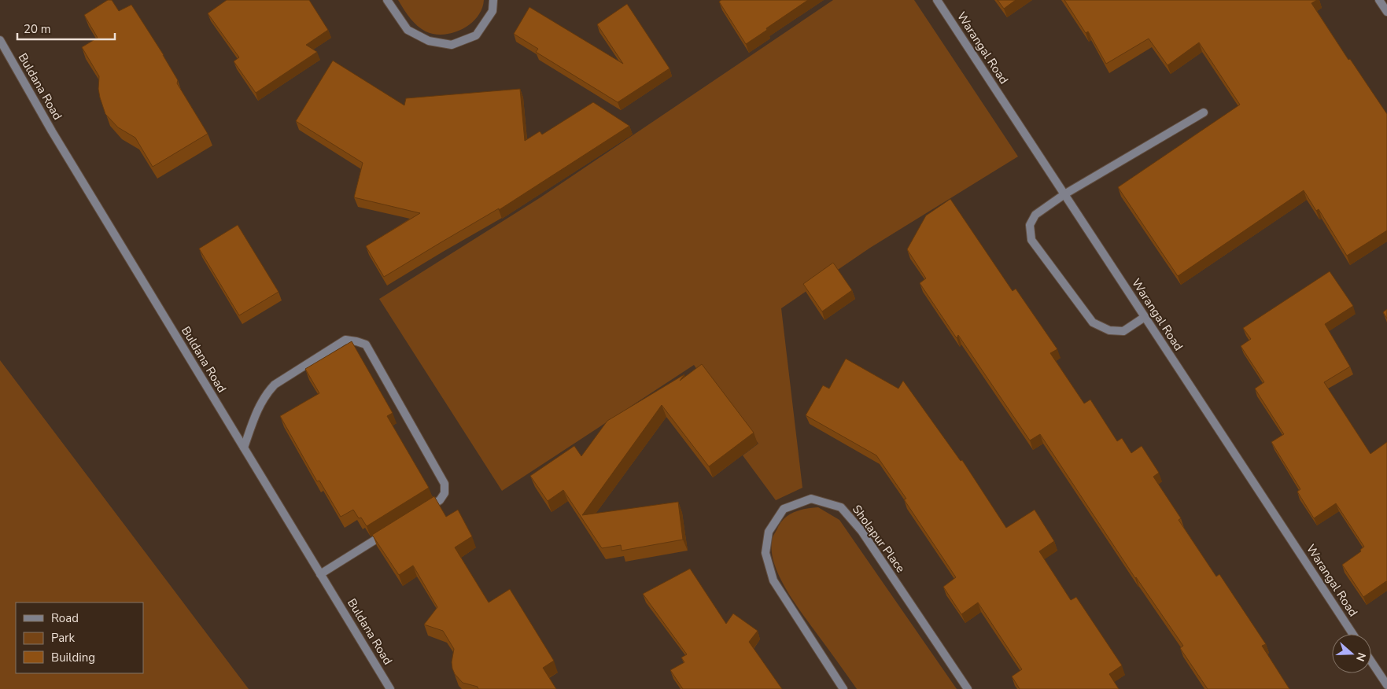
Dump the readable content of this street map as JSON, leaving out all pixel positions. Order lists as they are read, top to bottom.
{
  "streets": {
    "street": ["Warangal Road", "Buldana Road", "Sholapur Place"]
  },
  "legend": ["Road", "Park", "Building"],
  "scale_bar": "20 m",
  "north": "right"
}
